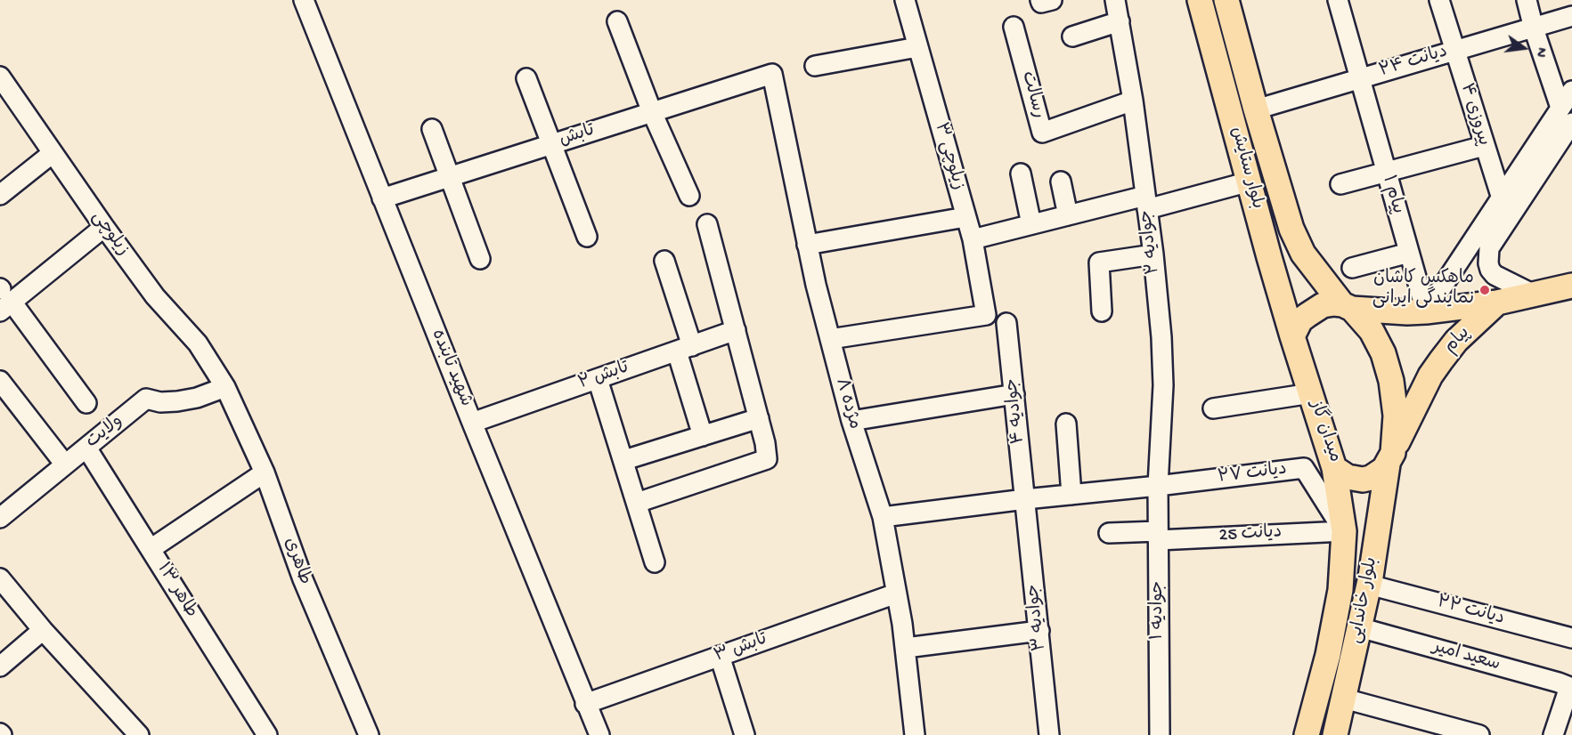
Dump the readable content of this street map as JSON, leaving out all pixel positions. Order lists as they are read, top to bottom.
{
  "streets": {
    "main road": [
      "بلوار ستایش",
      "پیام",
      "میدان گاز",
      "بلوار خاندایی"
    ],
    "street": [
      "دیانت ۲۴",
      "رسالت",
      "پیروزی ۴",
      "تابش",
      "زیلوچی ۳",
      "پیام ۱",
      "زیلوچی",
      "جوادیه ۲",
      "شهید تابنده",
      "تابش ۲",
      "مژده ۸",
      "جوادیه ۴",
      "ولایت",
      "دیانت ۲۷",
      "دیانت 25",
      "طاهری",
      "طاهر ۱۳",
      "جوادیه ۱",
      "دیانت ۲۲",
      "جوادیه ۳",
      "تابش ۳",
      "سعید امیر"
    ]
  },
  "crossings": [
    ["دیانت ۲۴", "پیروزی ۴"],
    ["دیانت ۲۴", "بلوار ستایش"],
    ["دیانت ۲۴", "پیام ۱"],
    ["رسالت", "جوادیه ۲"],
    ["تابش", "شهید تابنده"],
    ["تابش", "مژده ۸"],
    ["زیلوچی ۳", "مژده ۸"],
    ["بلوار ستایش", "میدان گاز"],
    ["زیلوچی", "ولایت"],
    ["زیلوچی", "طاهری"],
    ["جوادیه ۲", "دیانت ۲۷"],
    ["جوادیه ۲", "جوادیه ۱"],
    ["پیام", "میدان گاز"],
    ["پیام", "بلوار خاندایی"],
    ["شهید تابنده", "تابش ۲"],
    ["شهید تابنده", "تابش ۳"],
    ["مژده ۸", "تابش ۳"],
    ["جوادیه ۴", "جوادیه ۳"],
    ["میدان گاز", "بلوار خاندایی"],
    ["ولایت", "طاهری"],
    ["ولایت", "طاهر ۱۳"],
    ["دیانت ۲۷", "دیانت 25"],
    ["دیانت ۲۷", "بلوار خاندایی"],
    ["دیانت ۲۷", "جوادیه ۱"],
    ["دیانت 25", "بلوار خاندایی"],
    ["دیانت 25", "جوادیه ۱"],
    ["بلوار خاندایی", "دیانت ۲۲"],
    ["بلوار خاندایی", "سعید امیر"]
  ],
  "places": ["ماهکس کاشان نمایندگی ایرانی"],
  "north": "right"
}
